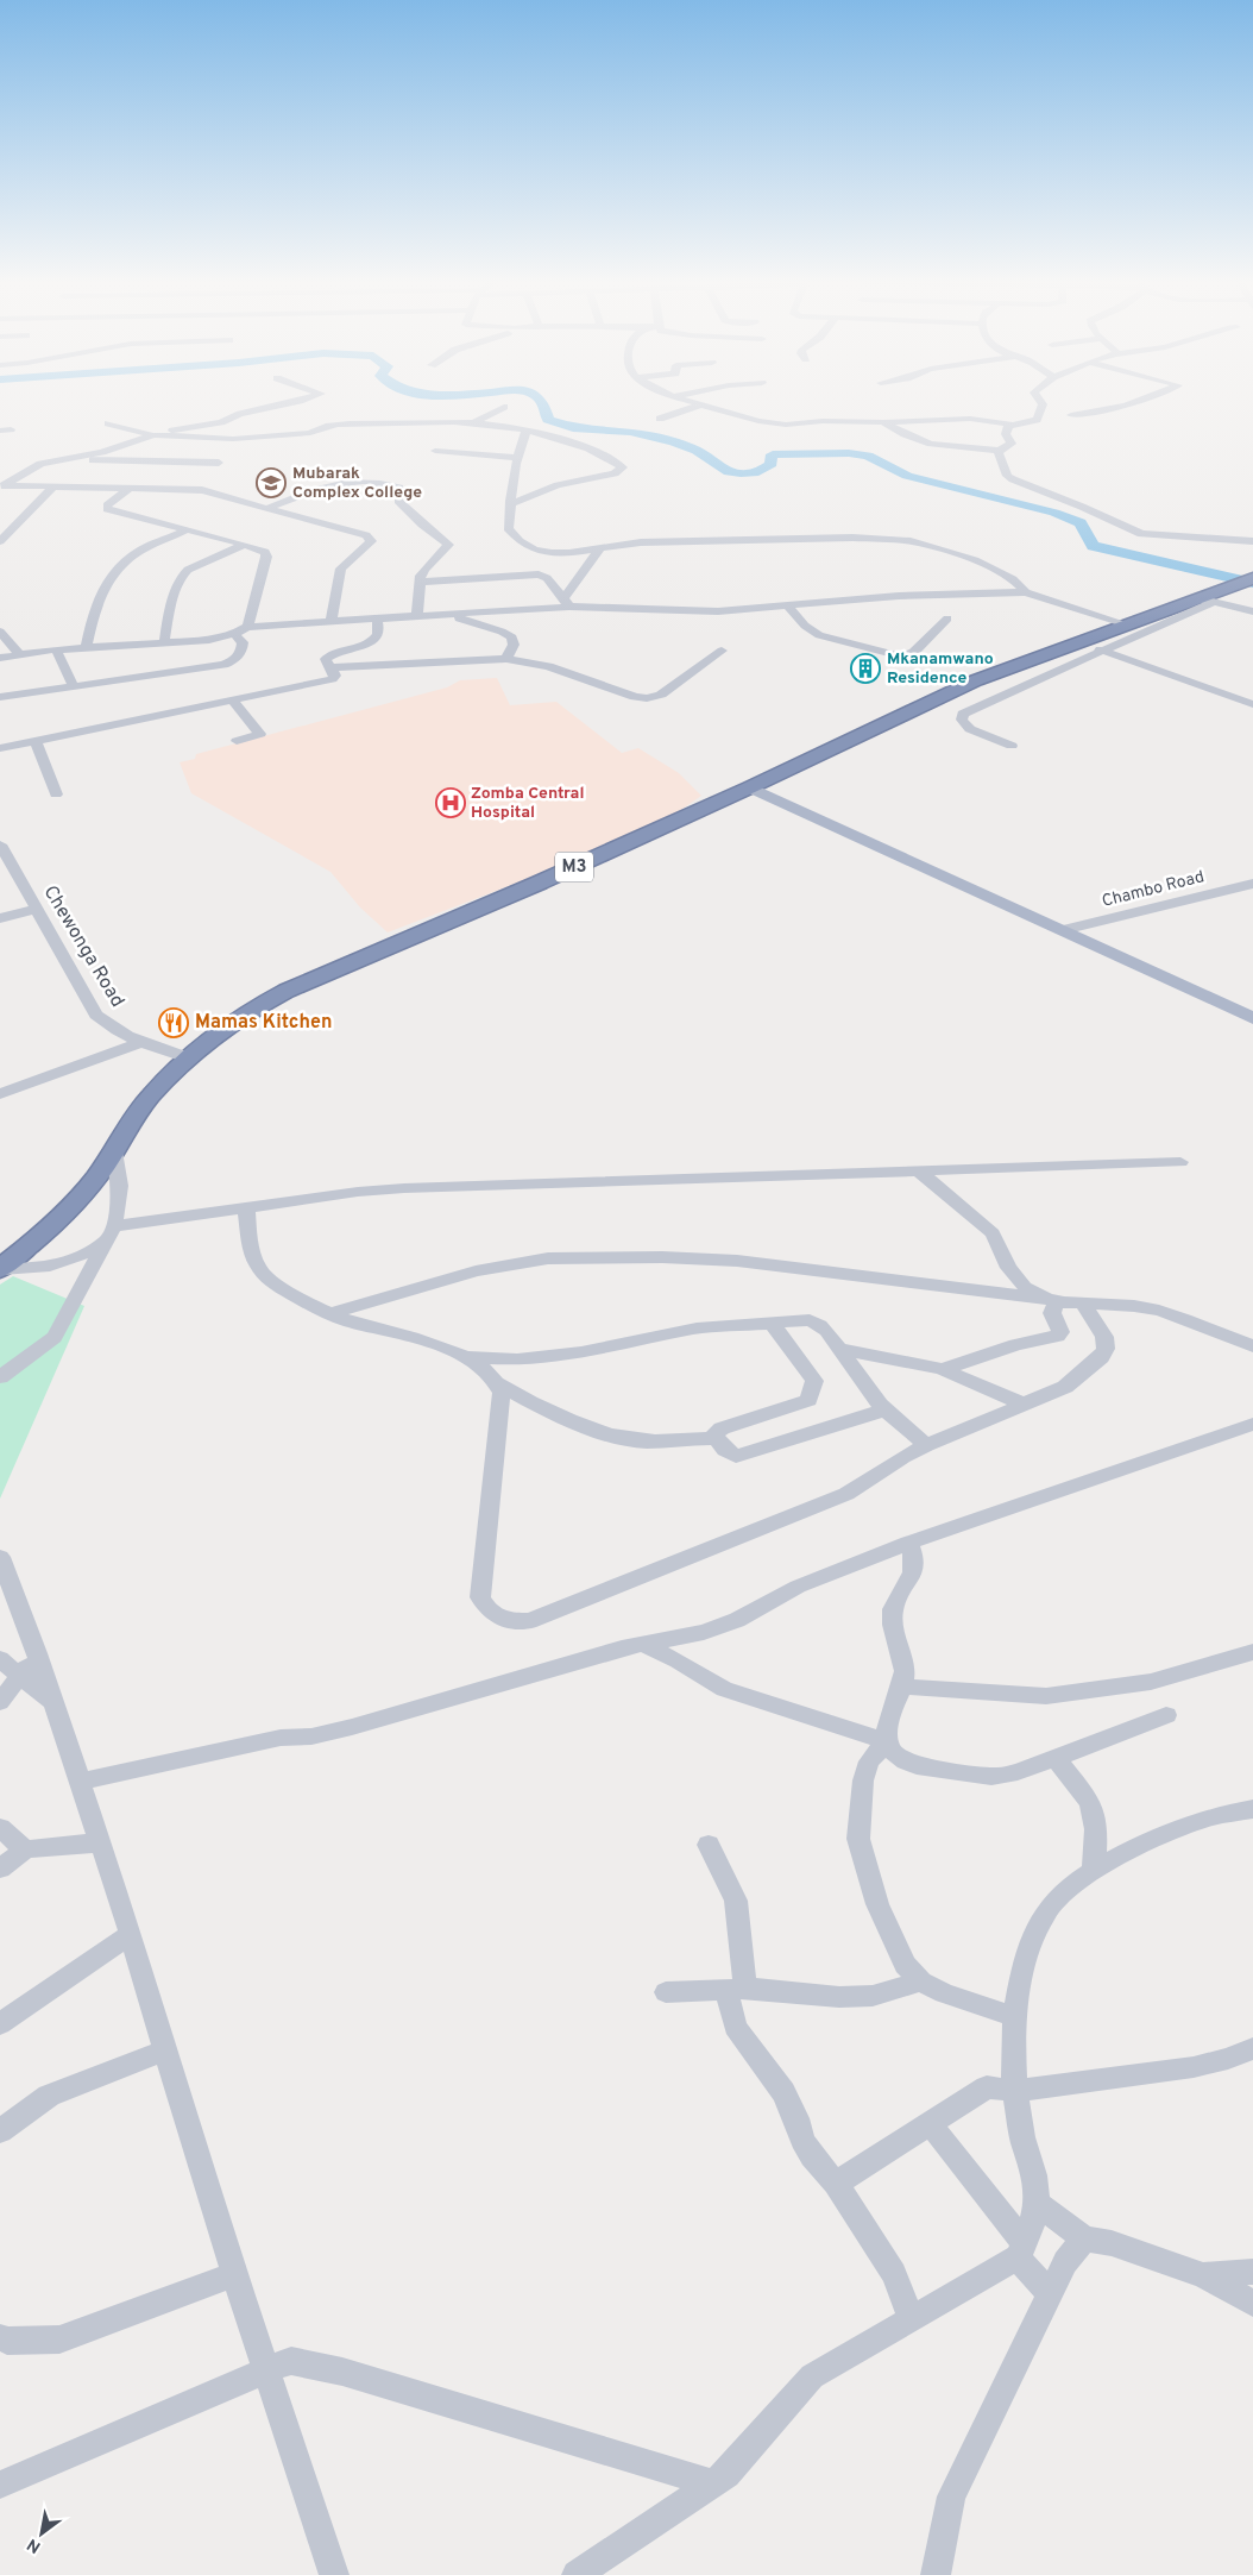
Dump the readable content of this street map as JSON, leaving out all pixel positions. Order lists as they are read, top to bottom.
{
  "streets": {
    "highway": ["M3"],
    "street": ["Chambo Road", "Chewonga Road"]
  },
  "crossings": [
    ["M3", "Chewonga Road"]
  ],
  "places": {
    "school or university": ["Mubarak Complex College"],
    "building": ["Mkanamwano Residence"],
    "hospital": ["Zomba Central Hospital"],
    "restaurant": ["Mamas Kitchen"]
  },
  "north": "bottom left"
}
